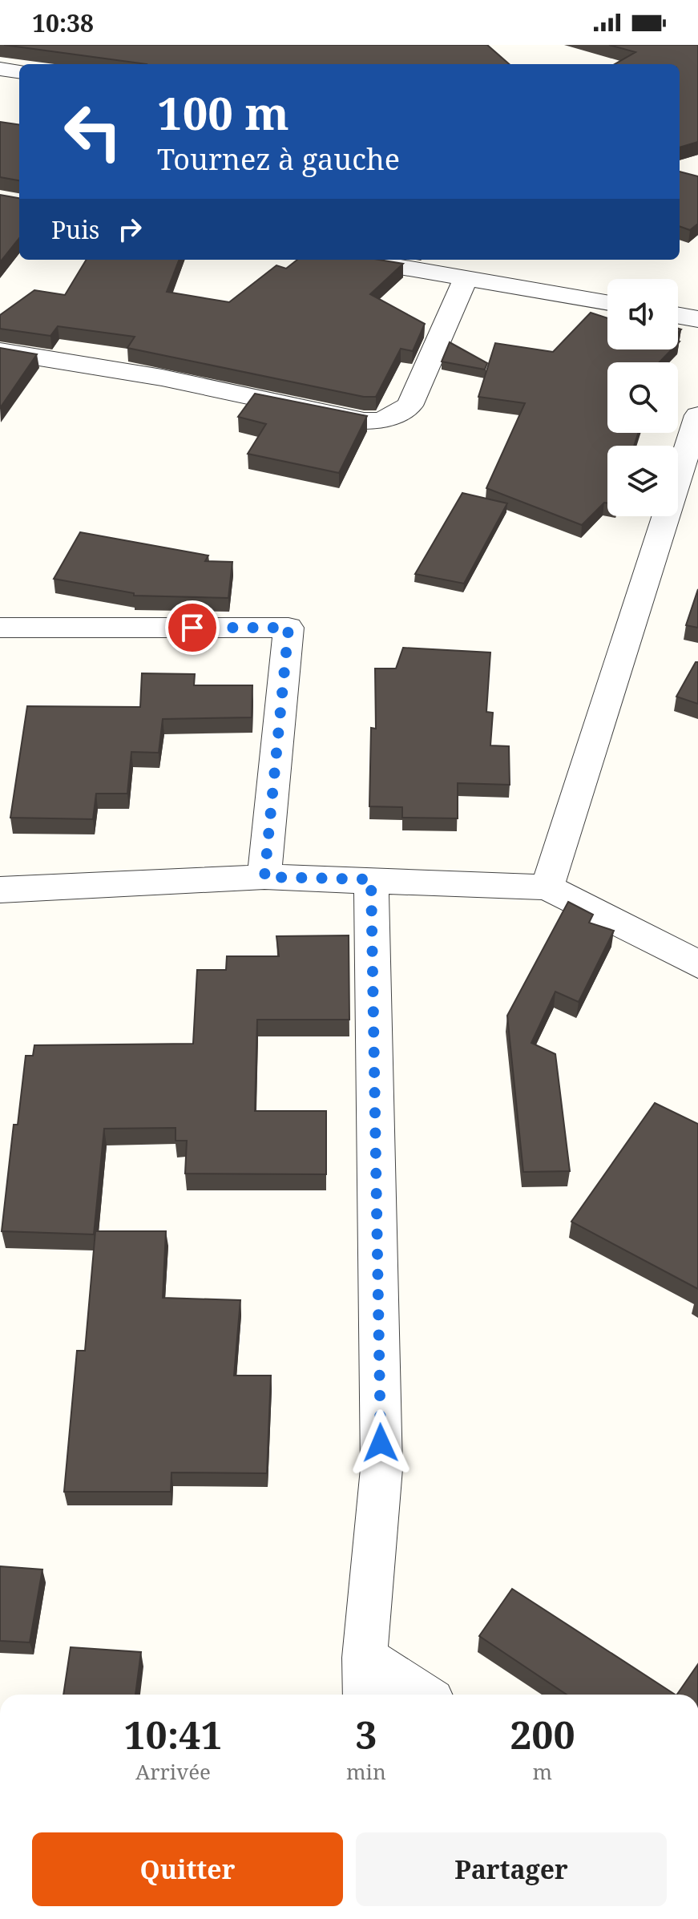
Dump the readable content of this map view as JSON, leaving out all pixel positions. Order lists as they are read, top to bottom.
{
  "page": {
    "status": "10:38",
    "turn": ["100 m", "Tournez à gauche"],
    "then": "Puis",
    "eta": [
      "10:41",
      "Arrivée",
      "3",
      "min",
      "200",
      "m"
    ],
    "buttons": ["Quitter", "Partager"]
  }
}
